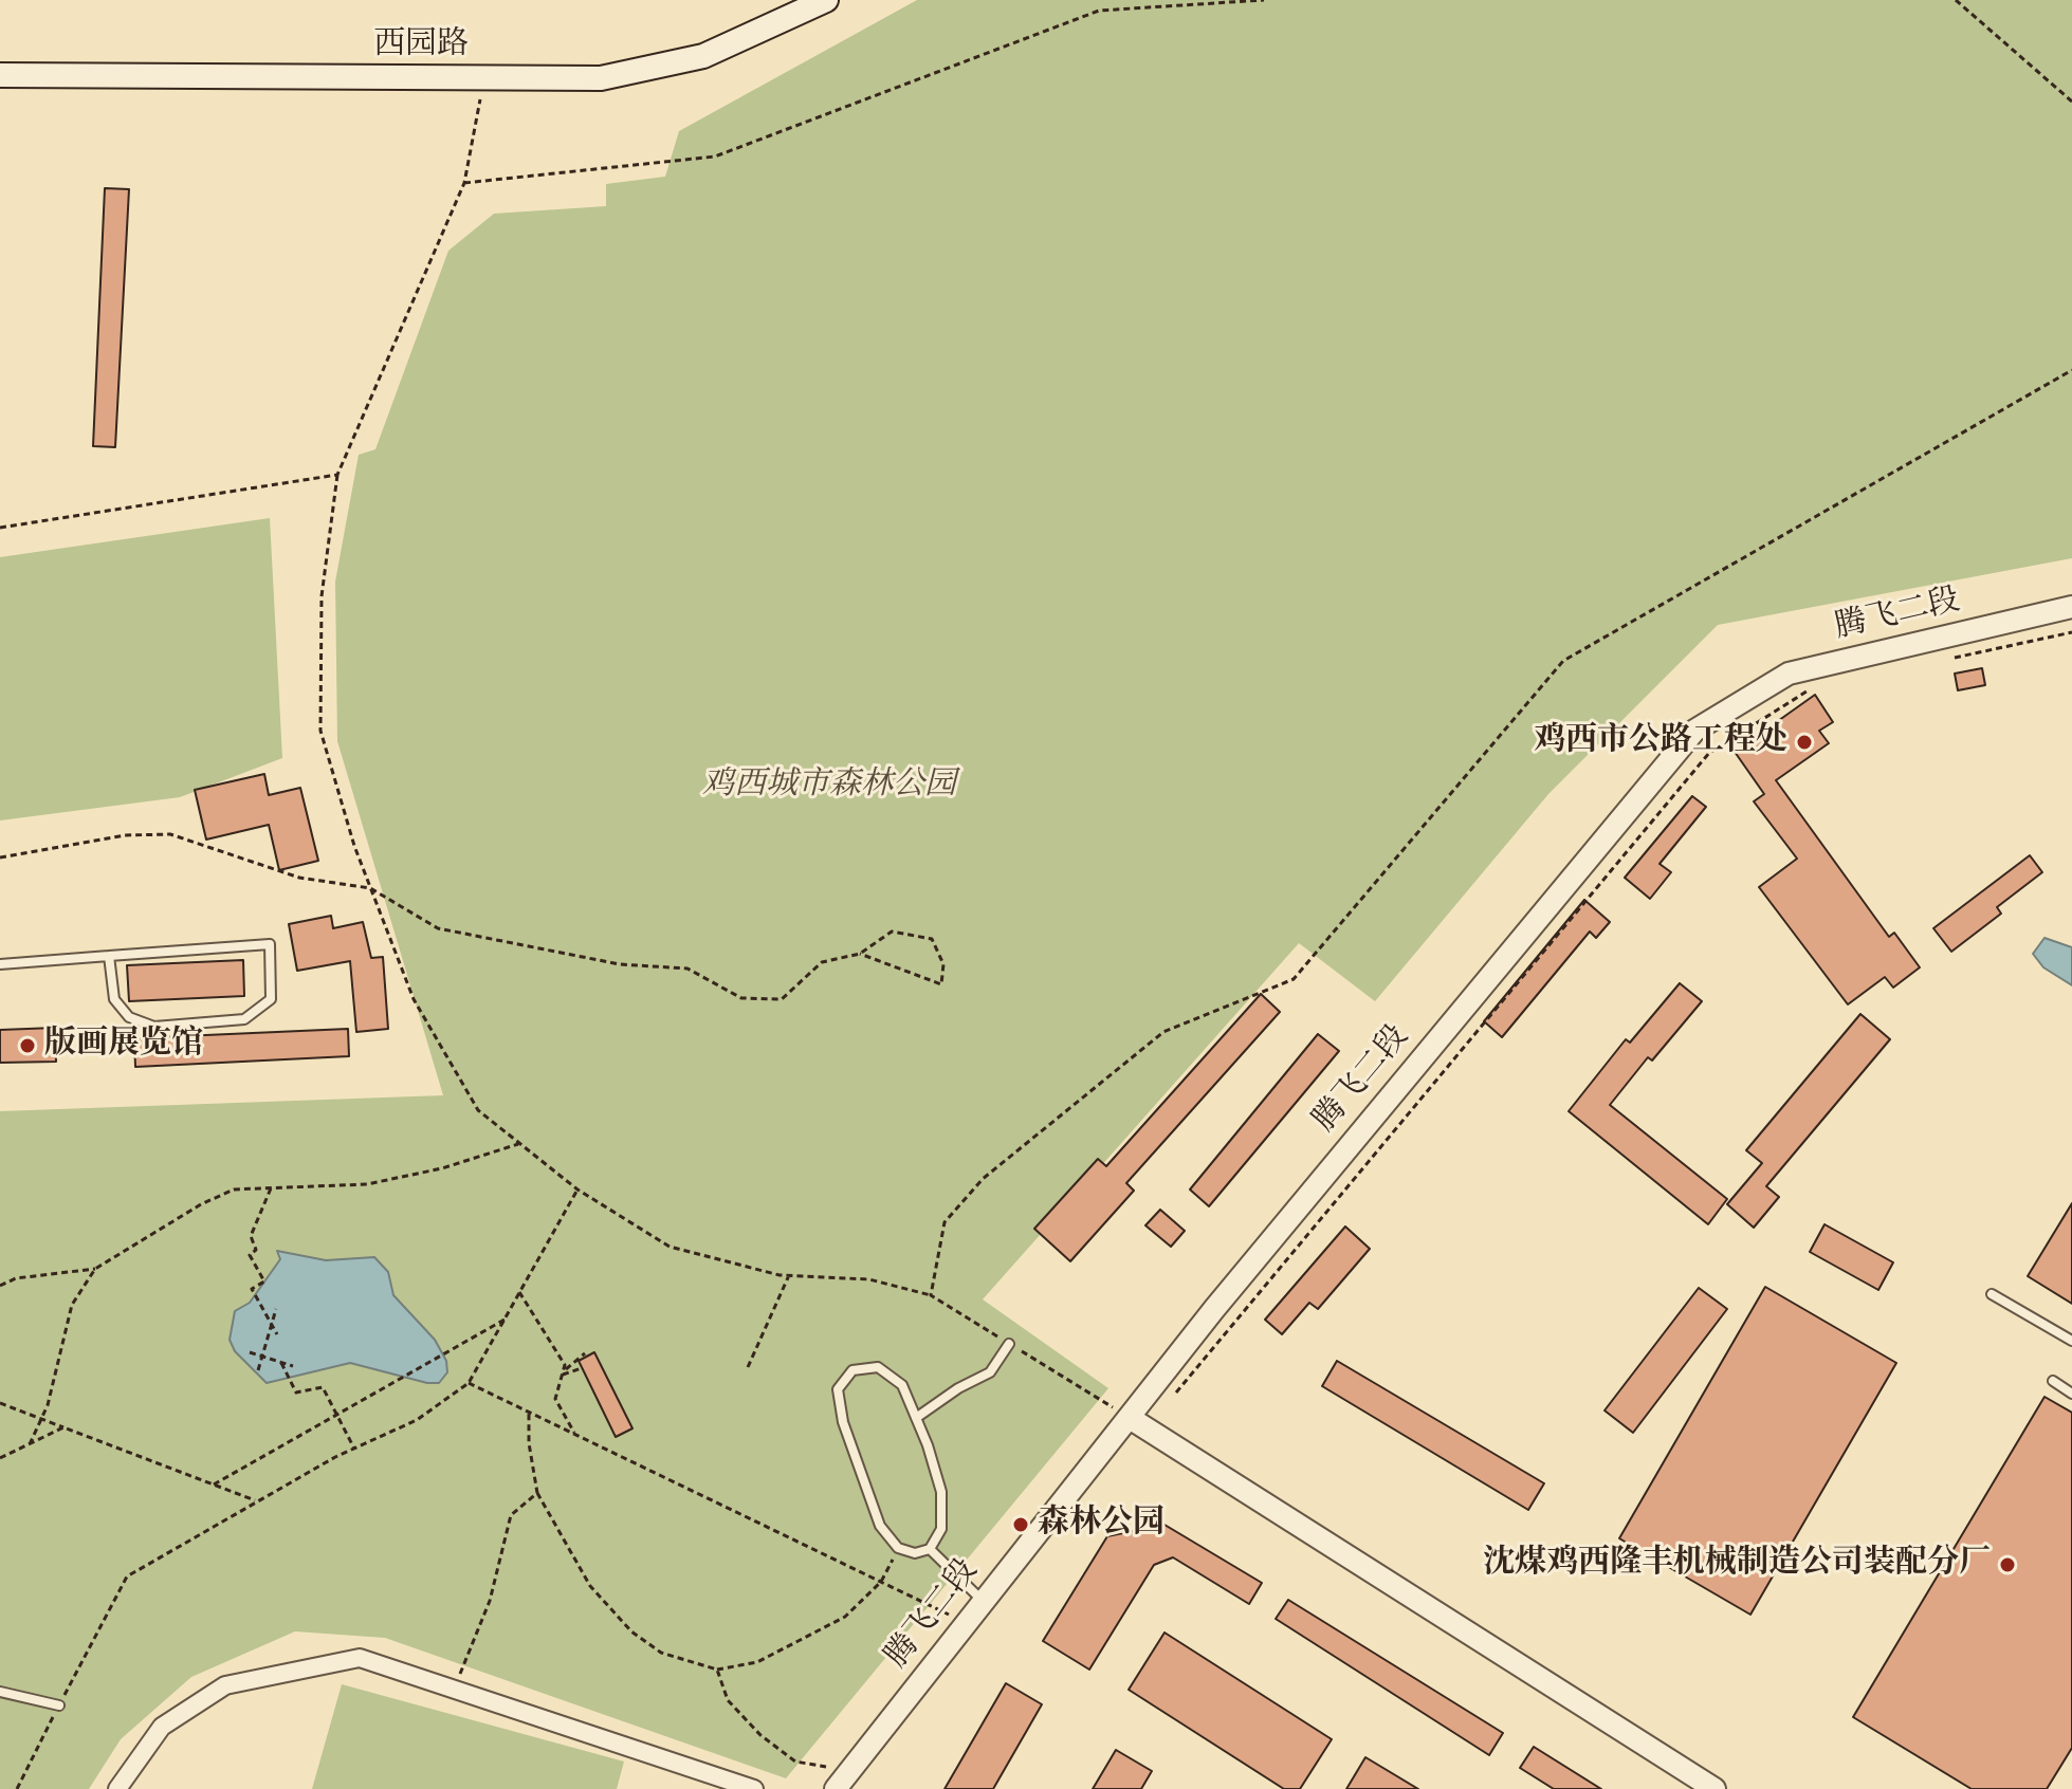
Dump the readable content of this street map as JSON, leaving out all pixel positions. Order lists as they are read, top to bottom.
{
  "streets": {
    "main road": ["西园路"],
    "street": ["腾飞二段"]
  },
  "parks": ["鸡西城市森林公园"],
  "places": [
    "鸡西市公路工程处",
    "版画展览馆",
    "森林公园",
    "沈煤鸡西隆丰机械制造公司装配分厂"
  ]
}
